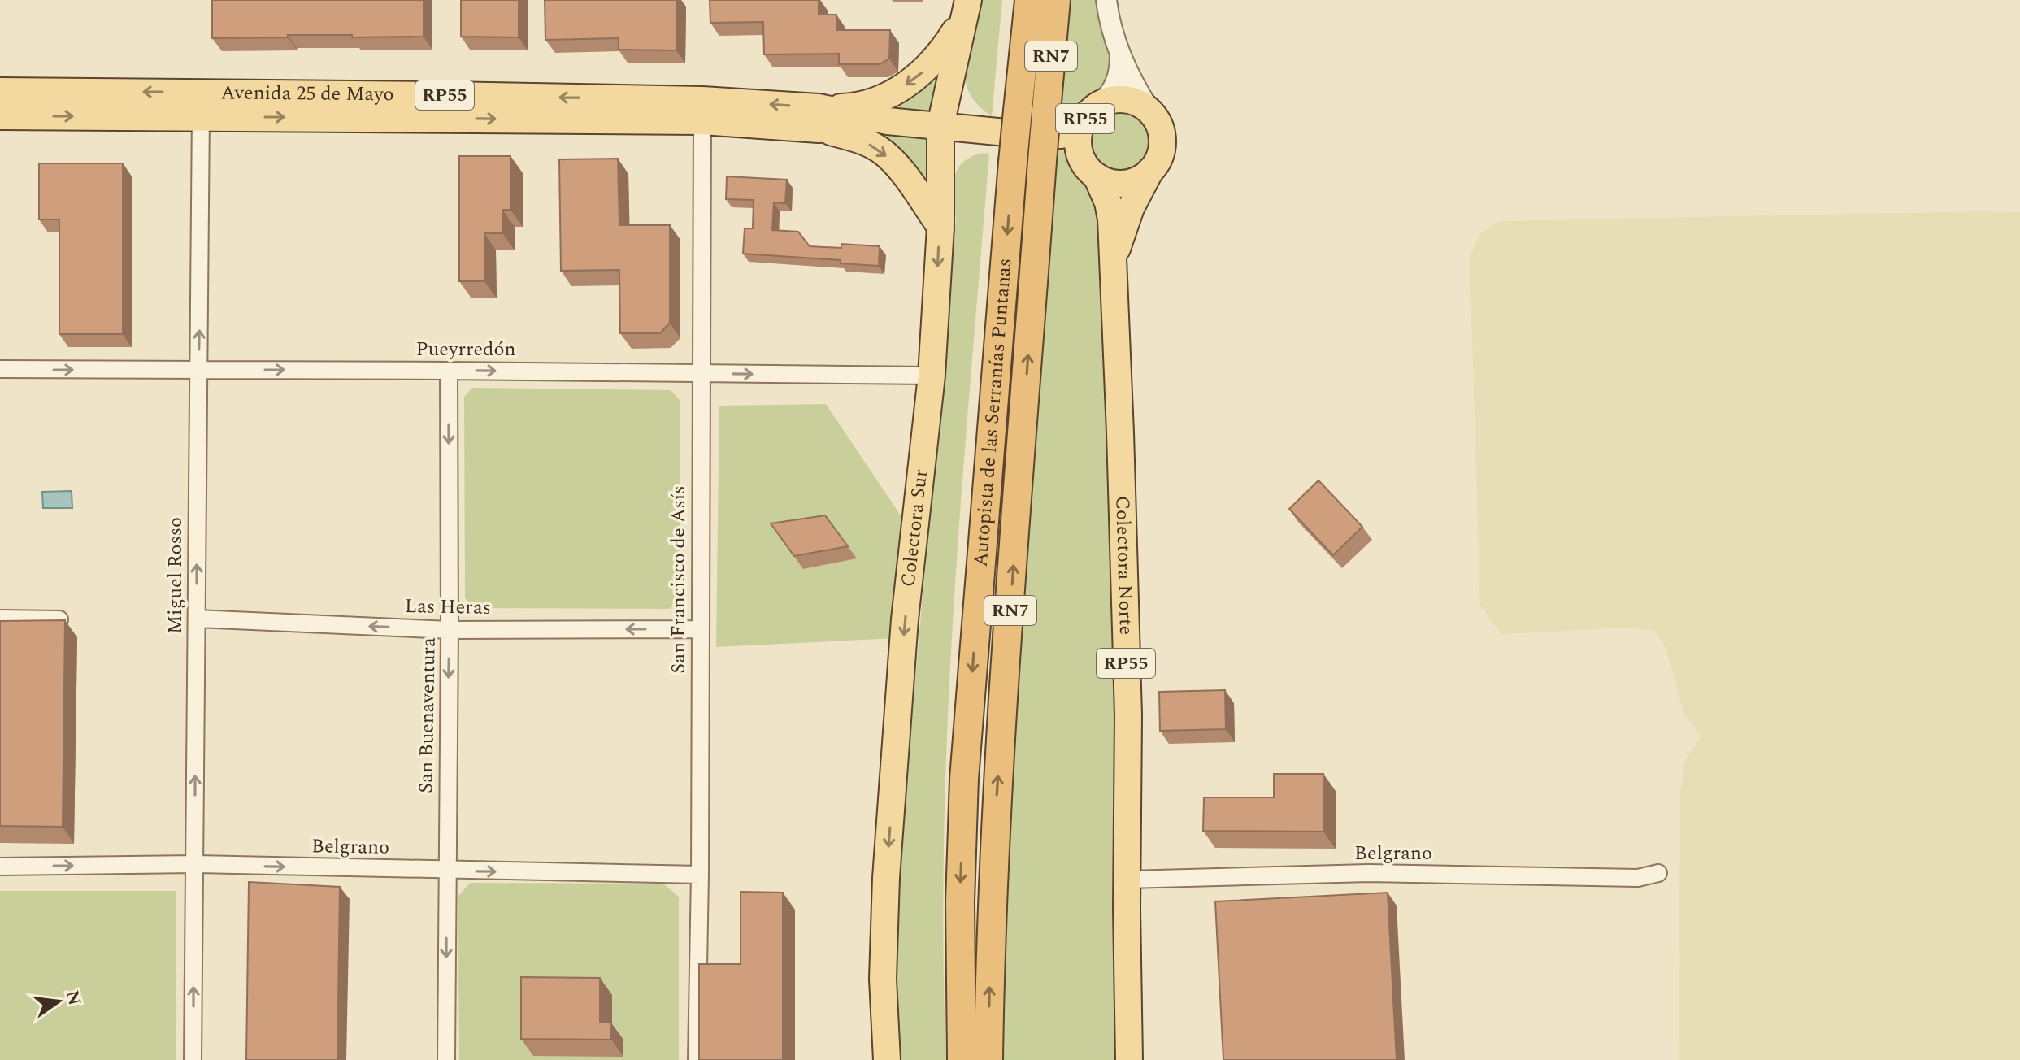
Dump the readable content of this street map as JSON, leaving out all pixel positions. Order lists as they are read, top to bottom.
{
  "streets": {
    "highway": ["RN7", "Autopista de las Serranías Puntanas"],
    "main road": [
      "Avenida 25 de Mayo",
      "RP55",
      "Colectora Sur",
      "Colectora Norte"
    ],
    "street": [
      "Pueyrredón",
      "Miguel Rosso",
      "San Francisco de Asís",
      "Las Heras",
      "San Buenaventura",
      "Belgrano"
    ]
  },
  "crossings": [
    ["Avenida 25 de Mayo", "RP55"],
    ["Avenida 25 de Mayo", "Colectora Sur"],
    ["Avenida 25 de Mayo", "Colectora Norte"],
    ["Avenida 25 de Mayo", "Miguel Rosso"],
    ["Avenida 25 de Mayo", "San Francisco de Asís"],
    ["RP55", "Colectora Norte"],
    ["Pueyrredón", "Colectora Sur"],
    ["Pueyrredón", "Miguel Rosso"],
    ["Pueyrredón", "San Francisco de Asís"],
    ["Pueyrredón", "San Buenaventura"],
    ["Colectora Norte", "Belgrano"],
    ["Miguel Rosso", "Las Heras"],
    ["Miguel Rosso", "Belgrano"],
    ["San Francisco de Asís", "Las Heras"],
    ["San Francisco de Asís", "Belgrano"],
    ["Las Heras", "San Buenaventura"],
    ["San Buenaventura", "Belgrano"]
  ],
  "one_way": [
    "Pueyrredón",
    "Colectora Sur",
    "Miguel Rosso",
    "Las Heras",
    "San Buenaventura",
    "Belgrano"
  ],
  "north": "right"
}
